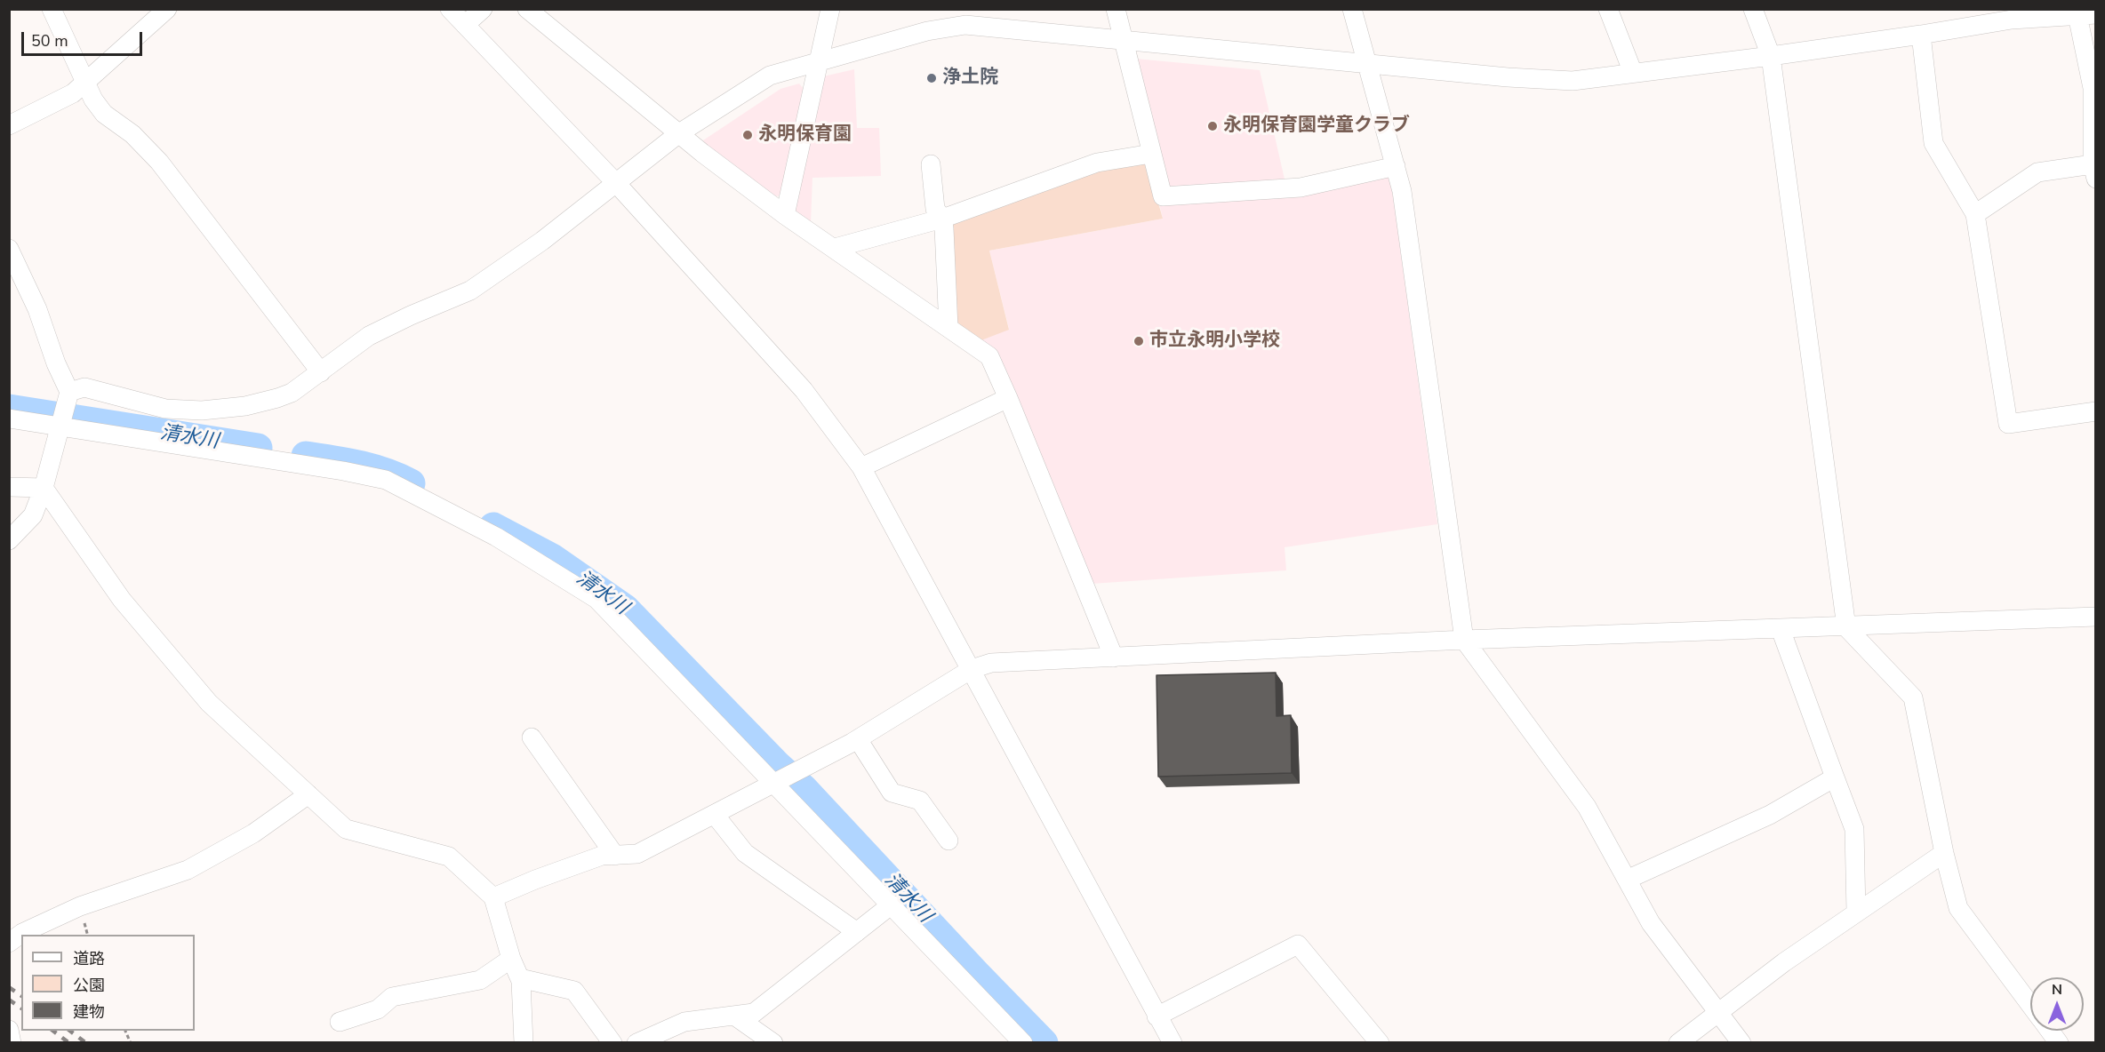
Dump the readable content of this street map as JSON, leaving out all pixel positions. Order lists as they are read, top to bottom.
{
  "water": ["清水川"],
  "places": [
    "浄土院",
    "永明保育園学童クラブ",
    "永明保育園",
    "市立永明小学校"
  ],
  "legend": ["道路", "公園", "建物"],
  "scale_bar": "50 m",
  "north": "top"
}
